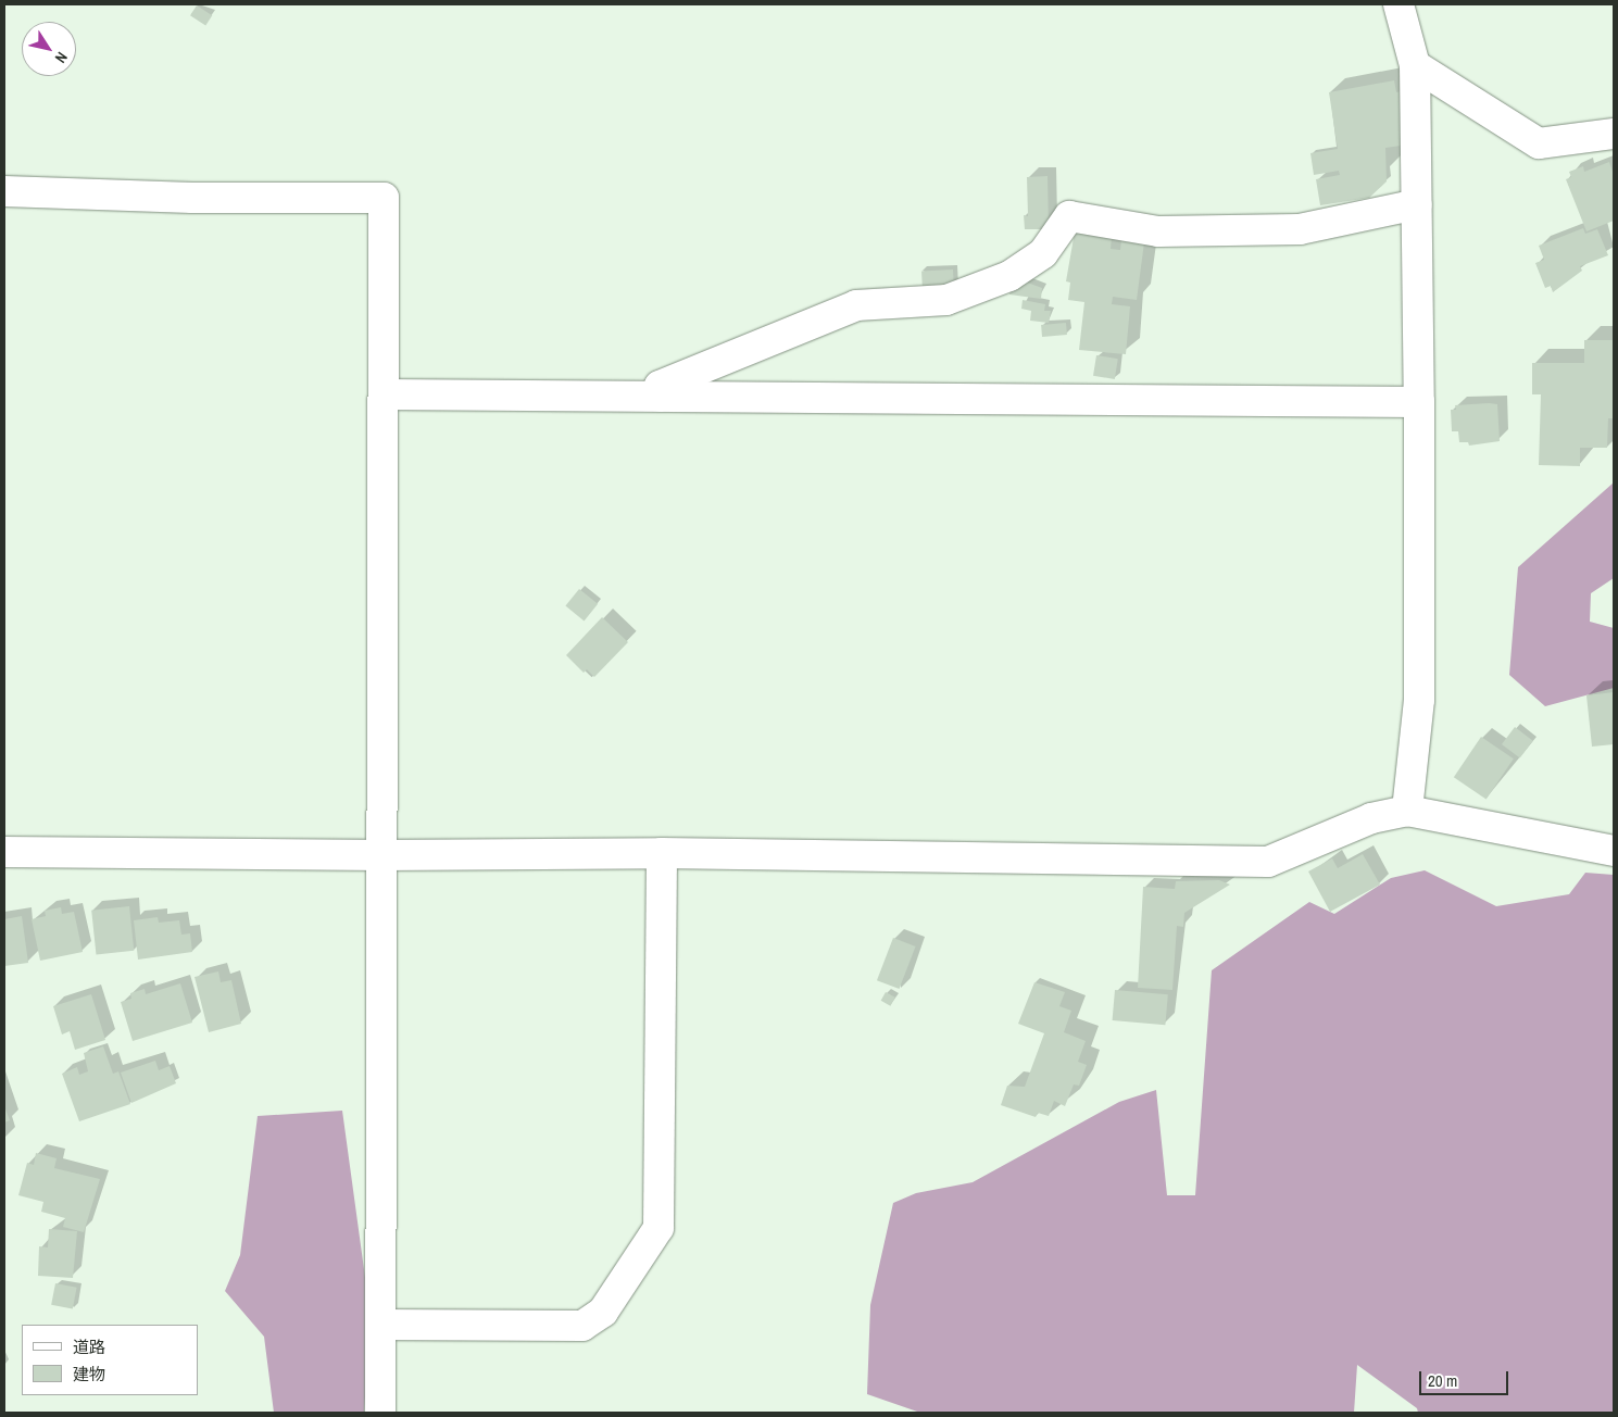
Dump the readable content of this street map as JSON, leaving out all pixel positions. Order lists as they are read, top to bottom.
{
  "legend": ["道路", "建物"],
  "scale_bar": "20 m",
  "north": "bottom right"
}
